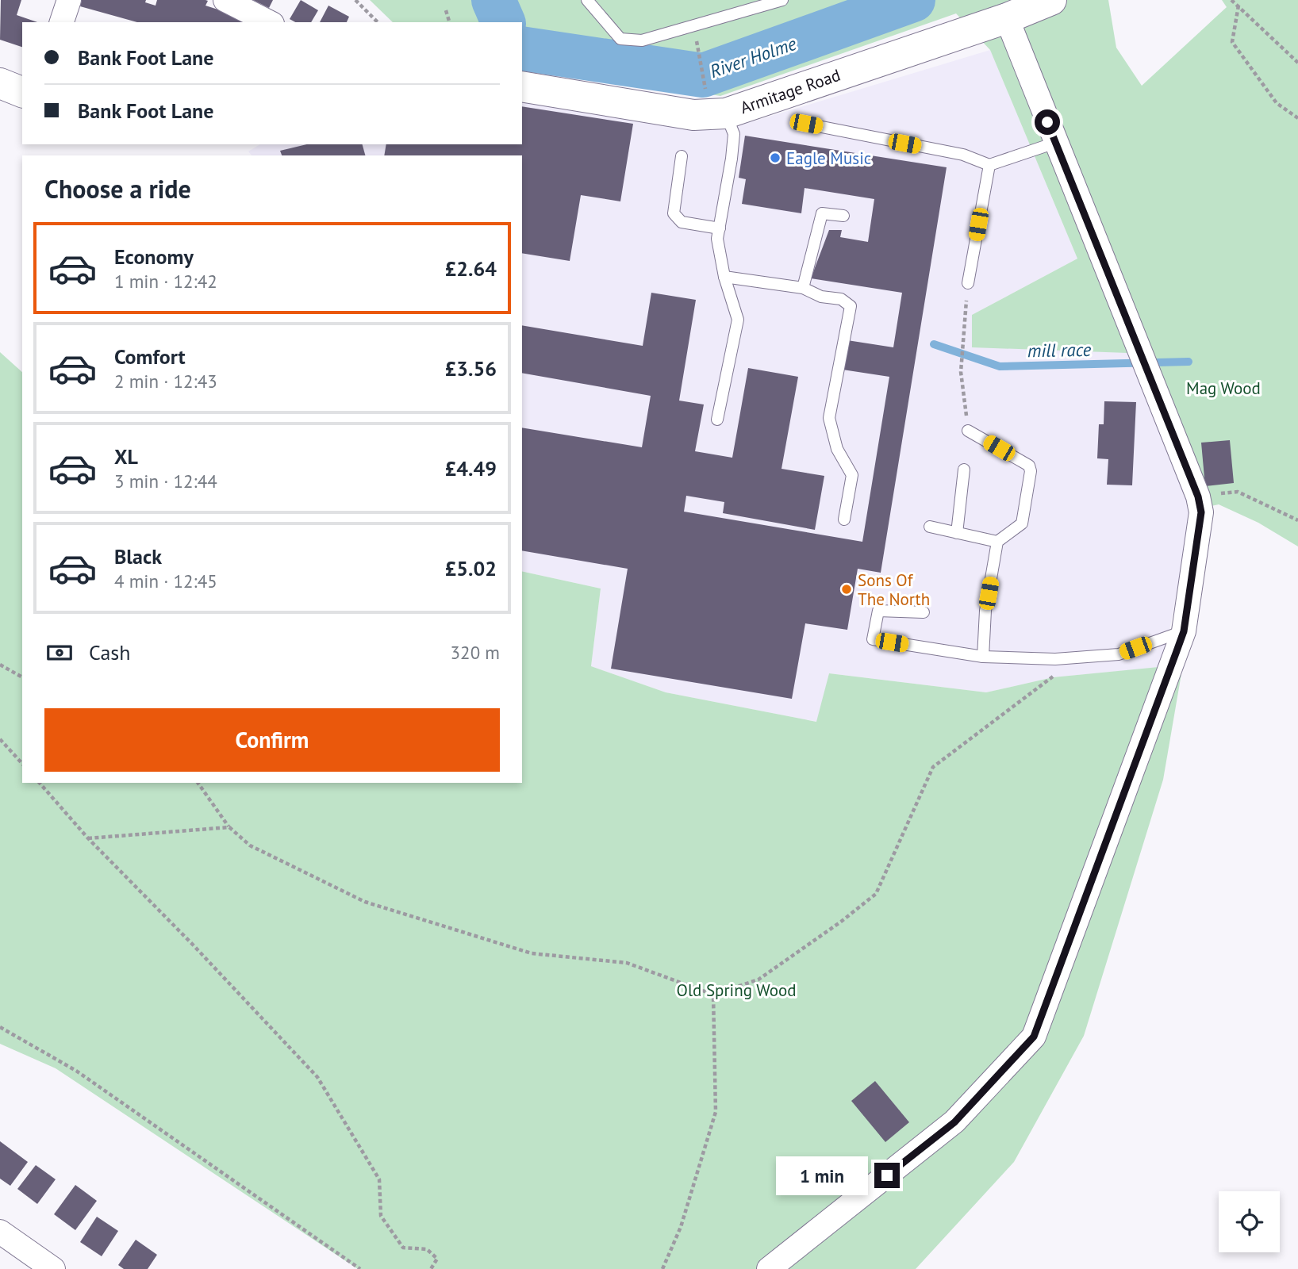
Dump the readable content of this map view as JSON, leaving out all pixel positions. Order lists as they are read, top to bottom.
{
  "streets": {
    "main road": ["Armitage Road"]
  },
  "water": ["River Holme", "mill race"],
  "parks": ["Mag Wood", "Old Spring Wood"],
  "places": ["Eagle Music", "Sons Of The North"],
  "page": {
    "banner": ["Bank Foot Lane", "Bank Foot Lane"],
    "heading": "Choose a ride",
    "list": [
      {
        "name": "Economy",
        "note": "1 min · 12:42",
        "value": "£2.64"
      },
      {
        "name": "Comfort",
        "note": "2 min · 12:43",
        "value": "£3.56"
      },
      {
        "name": "XL",
        "note": "3 min · 12:44",
        "value": "£4.49"
      },
      {
        "name": "Black",
        "note": "4 min · 12:45",
        "value": "£5.02"
      }
    ],
    "pay": ["Cash", "320 m"],
    "buttons": "Confirm",
    "bubble": "1 min"
  }
}
